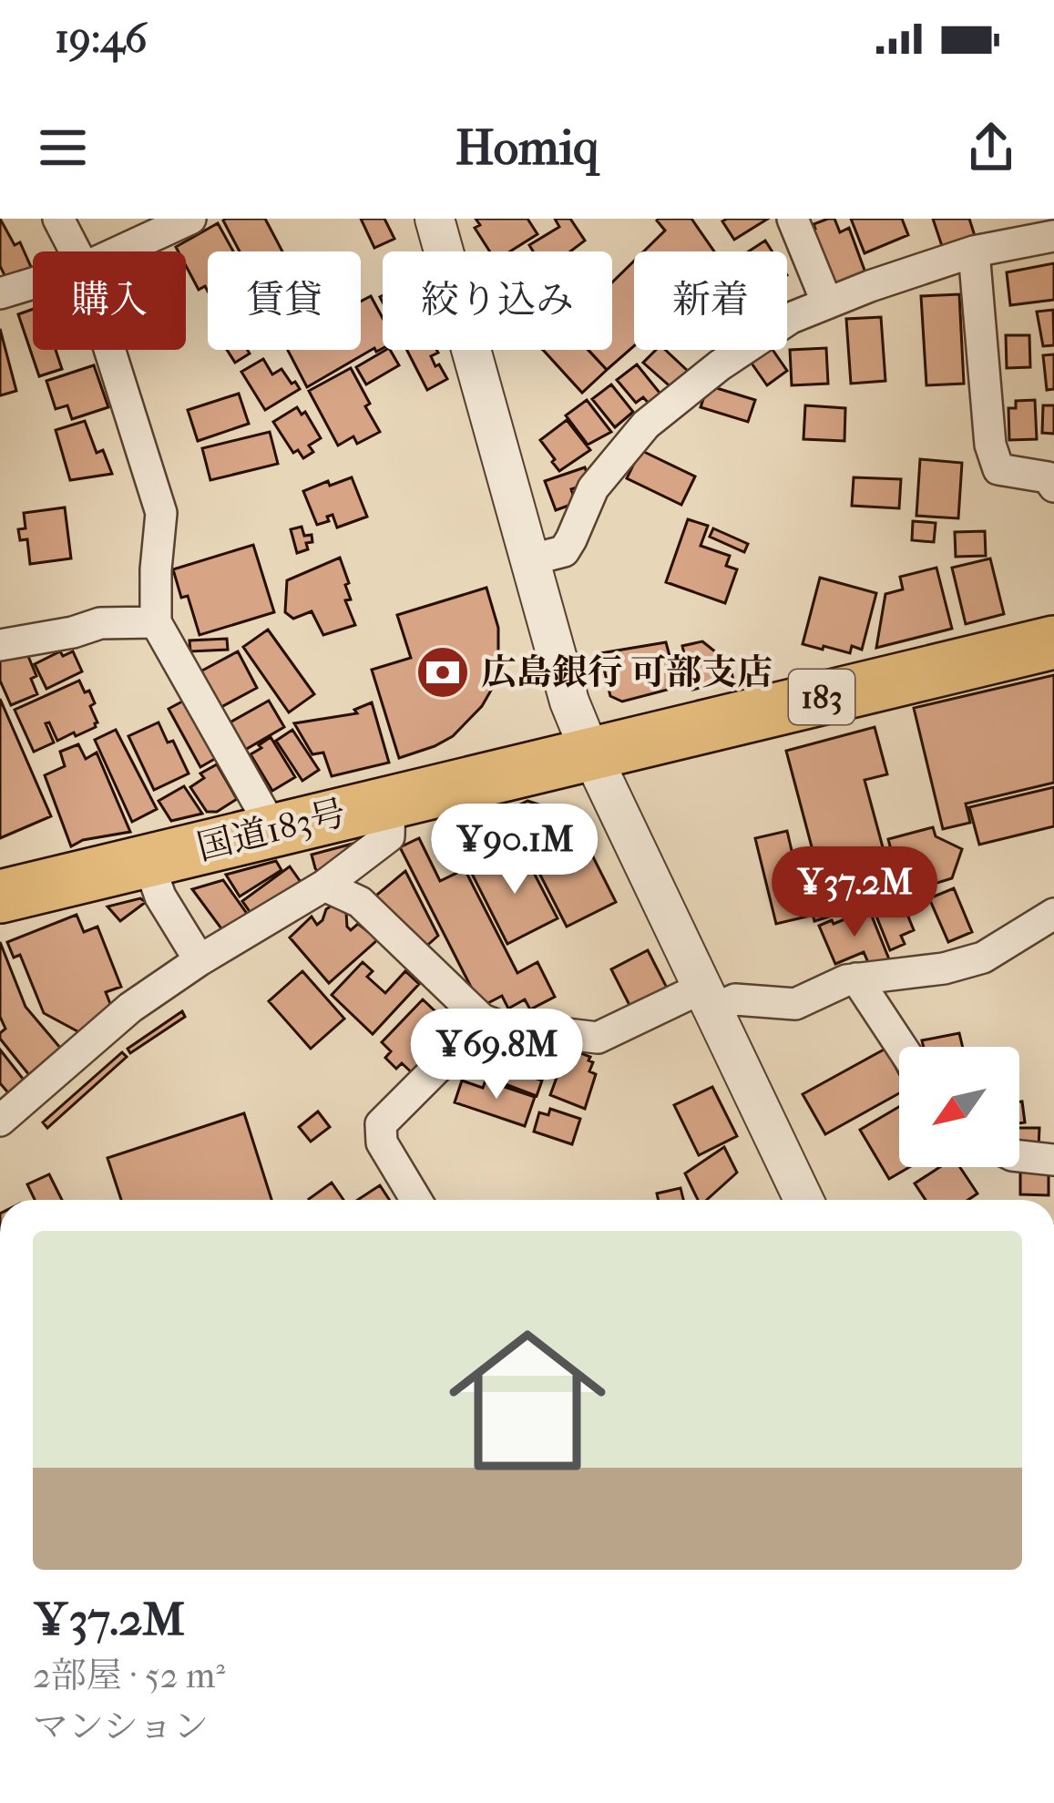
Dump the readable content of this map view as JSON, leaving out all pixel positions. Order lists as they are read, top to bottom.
{
  "streets": {
    "highway": ["183", "国道183号"]
  },
  "places": {
    "bank": ["広島銀行 可部支店"]
  },
  "north": "bottom left",
  "page": {
    "status": "19:46",
    "header": "Homiq",
    "chip": [
      "購入",
      "賃貸",
      "絞り込み",
      "新着"
    ],
    "price": ["¥90.1M", "¥37.2M", "¥69.8M"],
    "list": [
      {
        "name": "¥37.2M",
        "note": "2部屋 · 52 m² · マンション"
      }
    ]
  }
}
